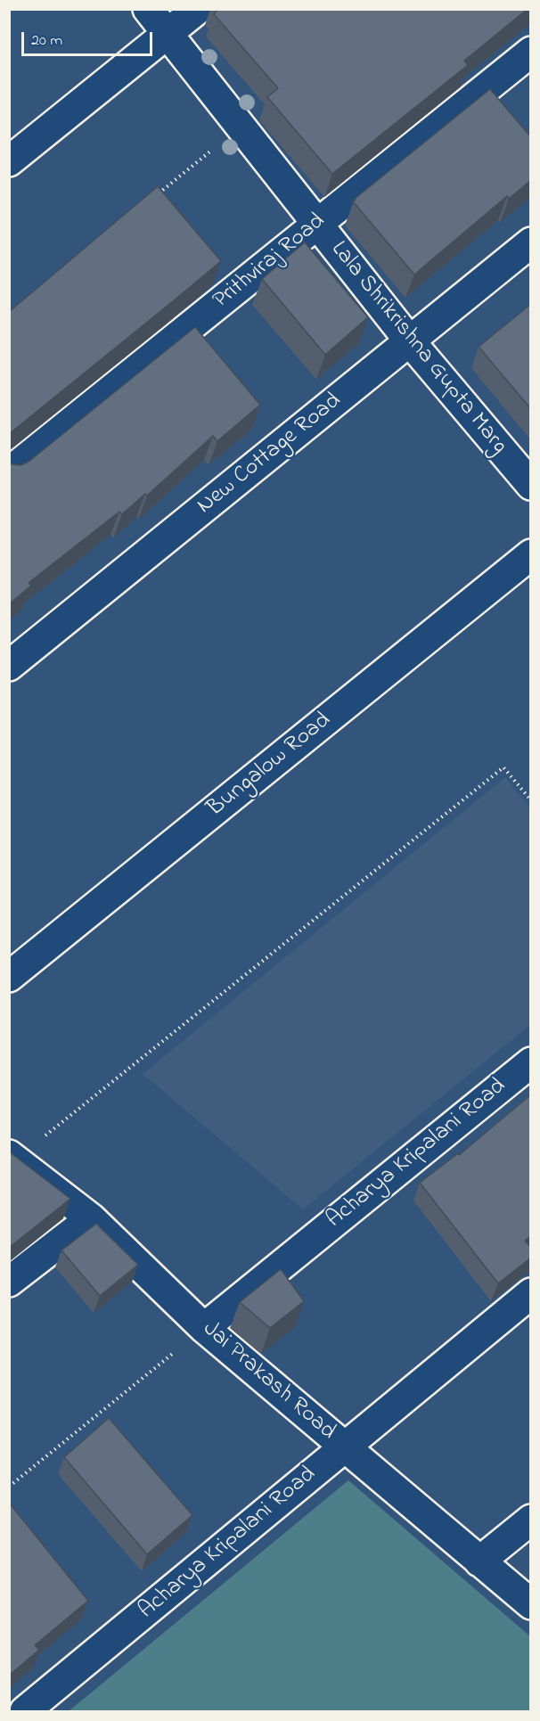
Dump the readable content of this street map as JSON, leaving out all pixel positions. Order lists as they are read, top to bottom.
{
  "streets": {
    "street": [
      "Prithviraj Road",
      "Lala Shrikrishna Gupta Marg",
      "New Cottage Road",
      "Bungalow Road",
      "Acharya Kripalani Road",
      "Jai Prakash Road"
    ]
  },
  "crossings": [
    ["Prithviraj Road", "Lala Shrikrishna Gupta Marg"],
    ["Lala Shrikrishna Gupta Marg", "New Cottage Road"],
    ["Acharya Kripalani Road", "Jai Prakash Road"]
  ],
  "scale_bar": "20 m"
}
